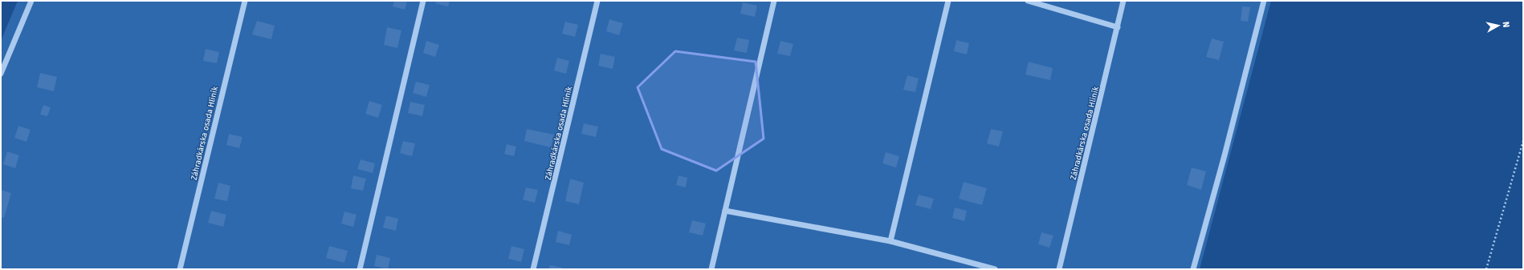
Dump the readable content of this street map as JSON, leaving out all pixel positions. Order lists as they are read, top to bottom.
{
  "streets": {
    "lane": ["Záhradkárska osada Hliník"]
  },
  "north": "right"
}
